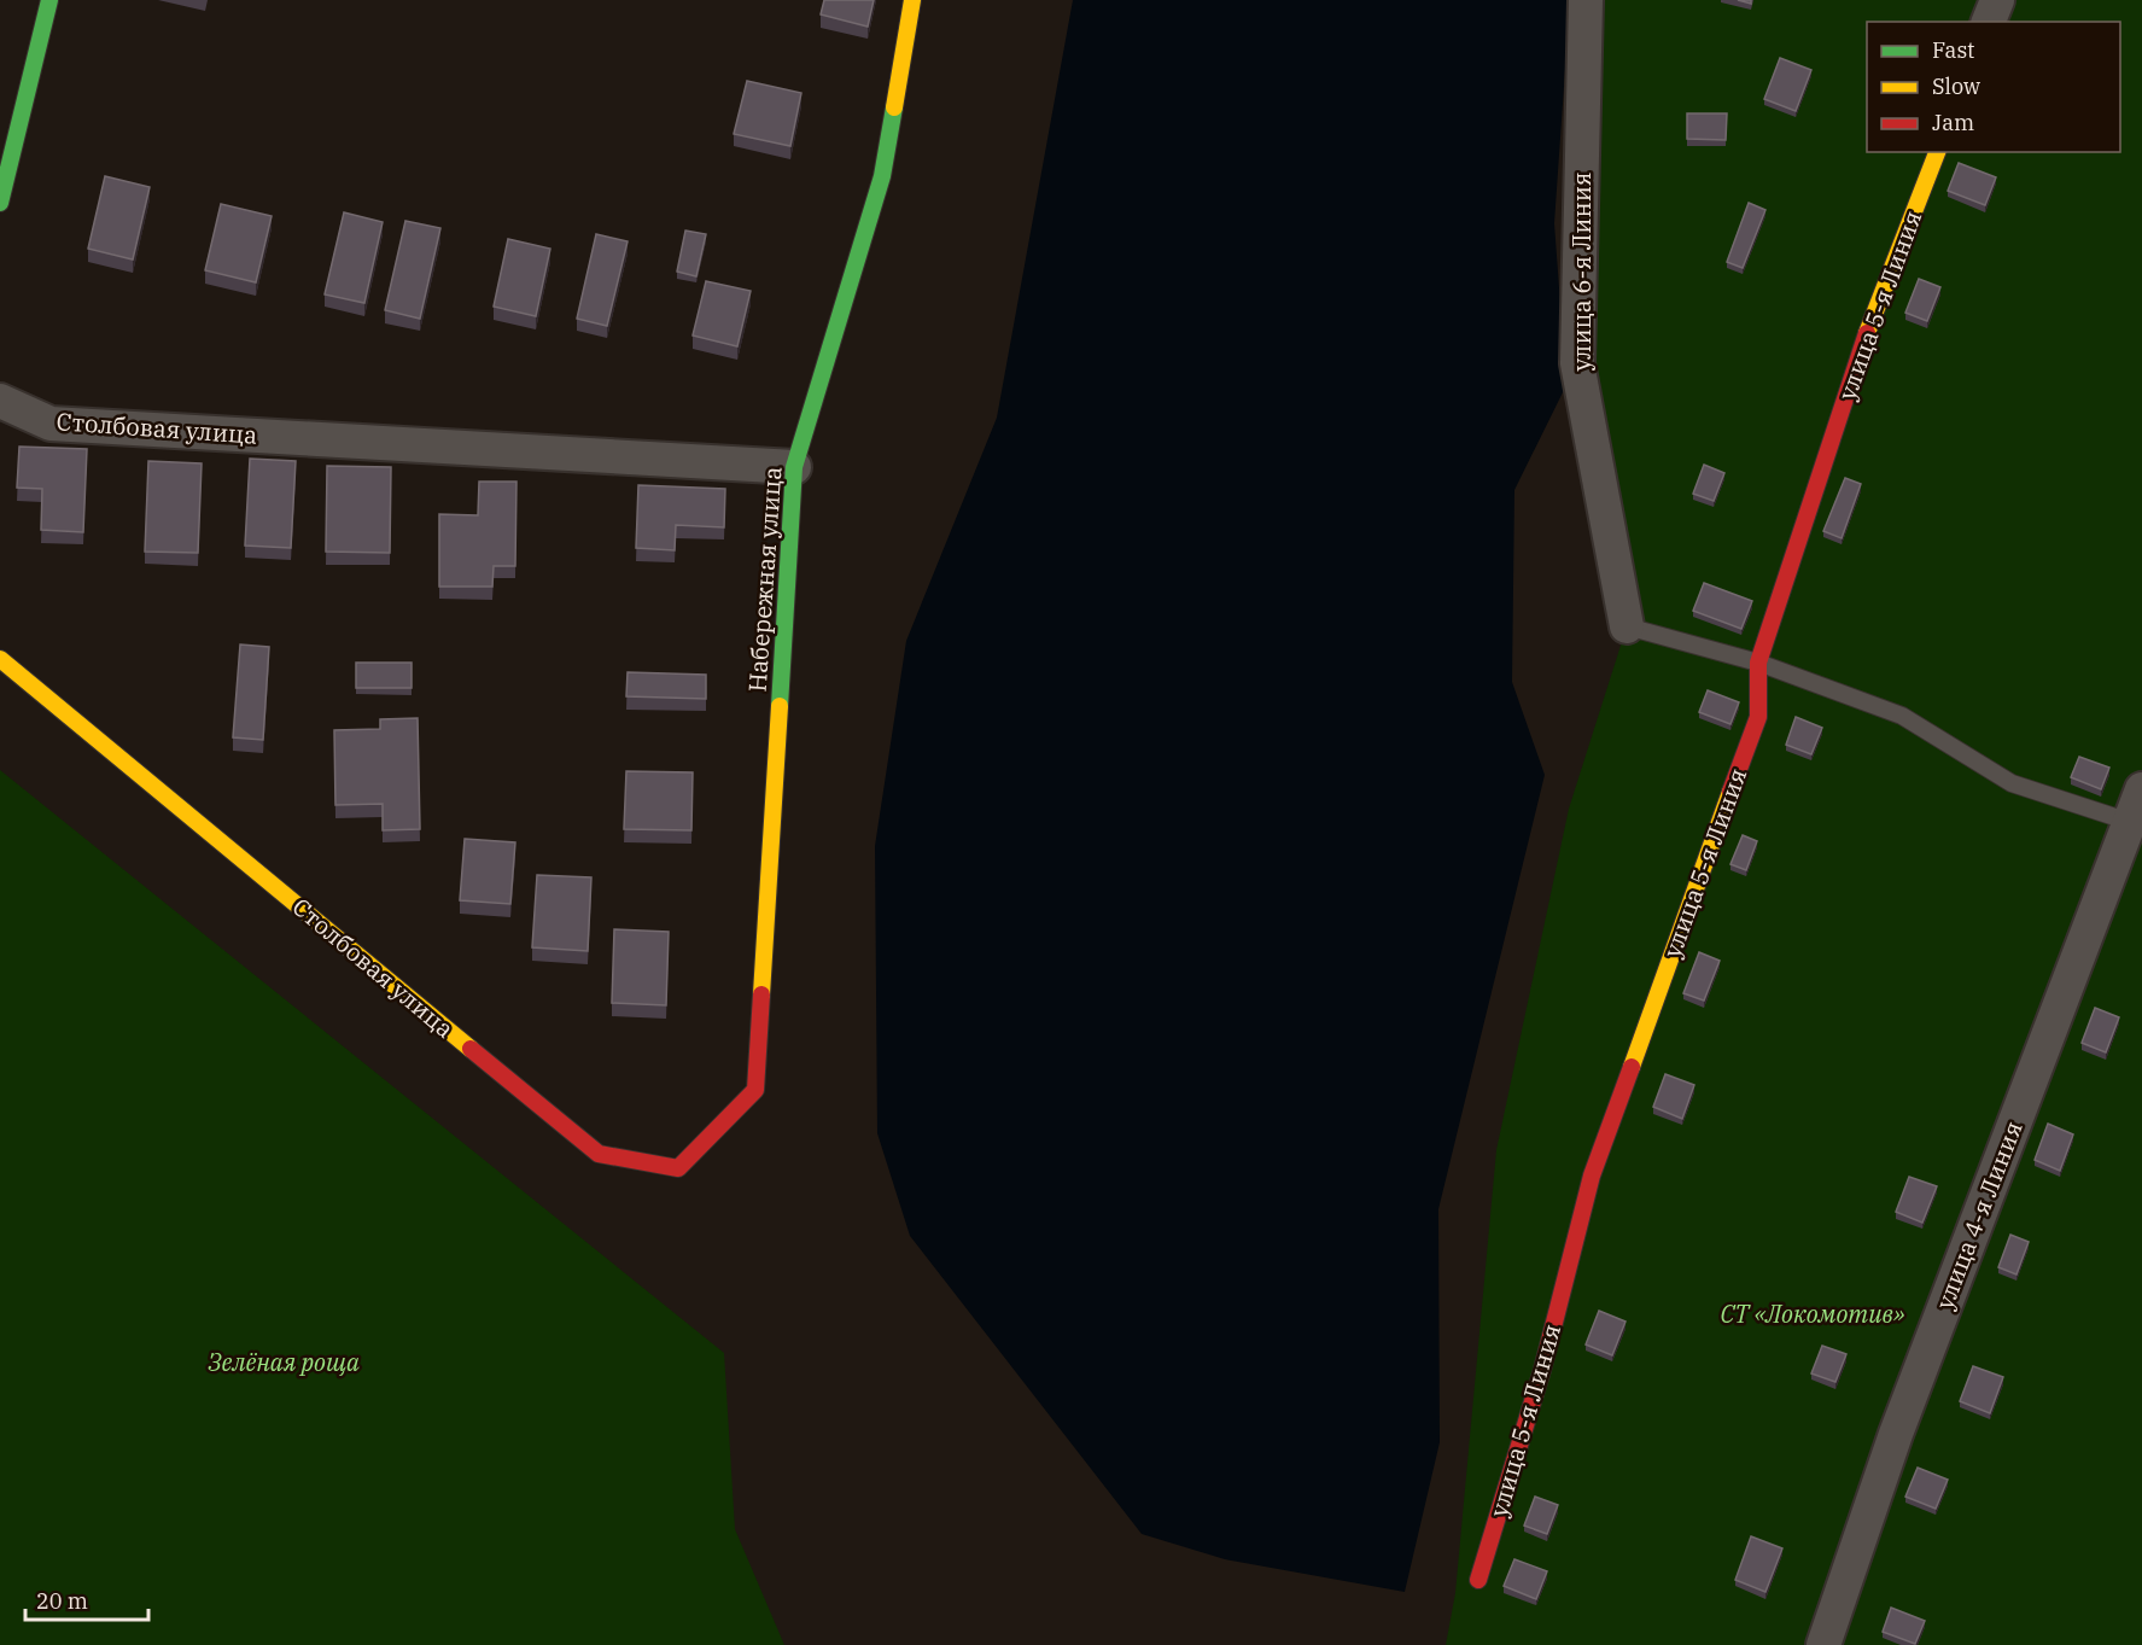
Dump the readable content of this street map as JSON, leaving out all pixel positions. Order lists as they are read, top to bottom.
{
  "streets": {
    "street": [
      "улица 6-я Линия",
      "улица 5-я Линия",
      "Столбовая улица",
      "Набережная улица",
      "улица 4-я Линия"
    ]
  },
  "crossings": [
    ["Столбовая улица", "Набережная улица"]
  ],
  "parks": ["СТ «Локомотив»", "Зелёная роща"],
  "legend": ["Fast", "Slow", "Jam"],
  "scale_bar": "20 m"
}
